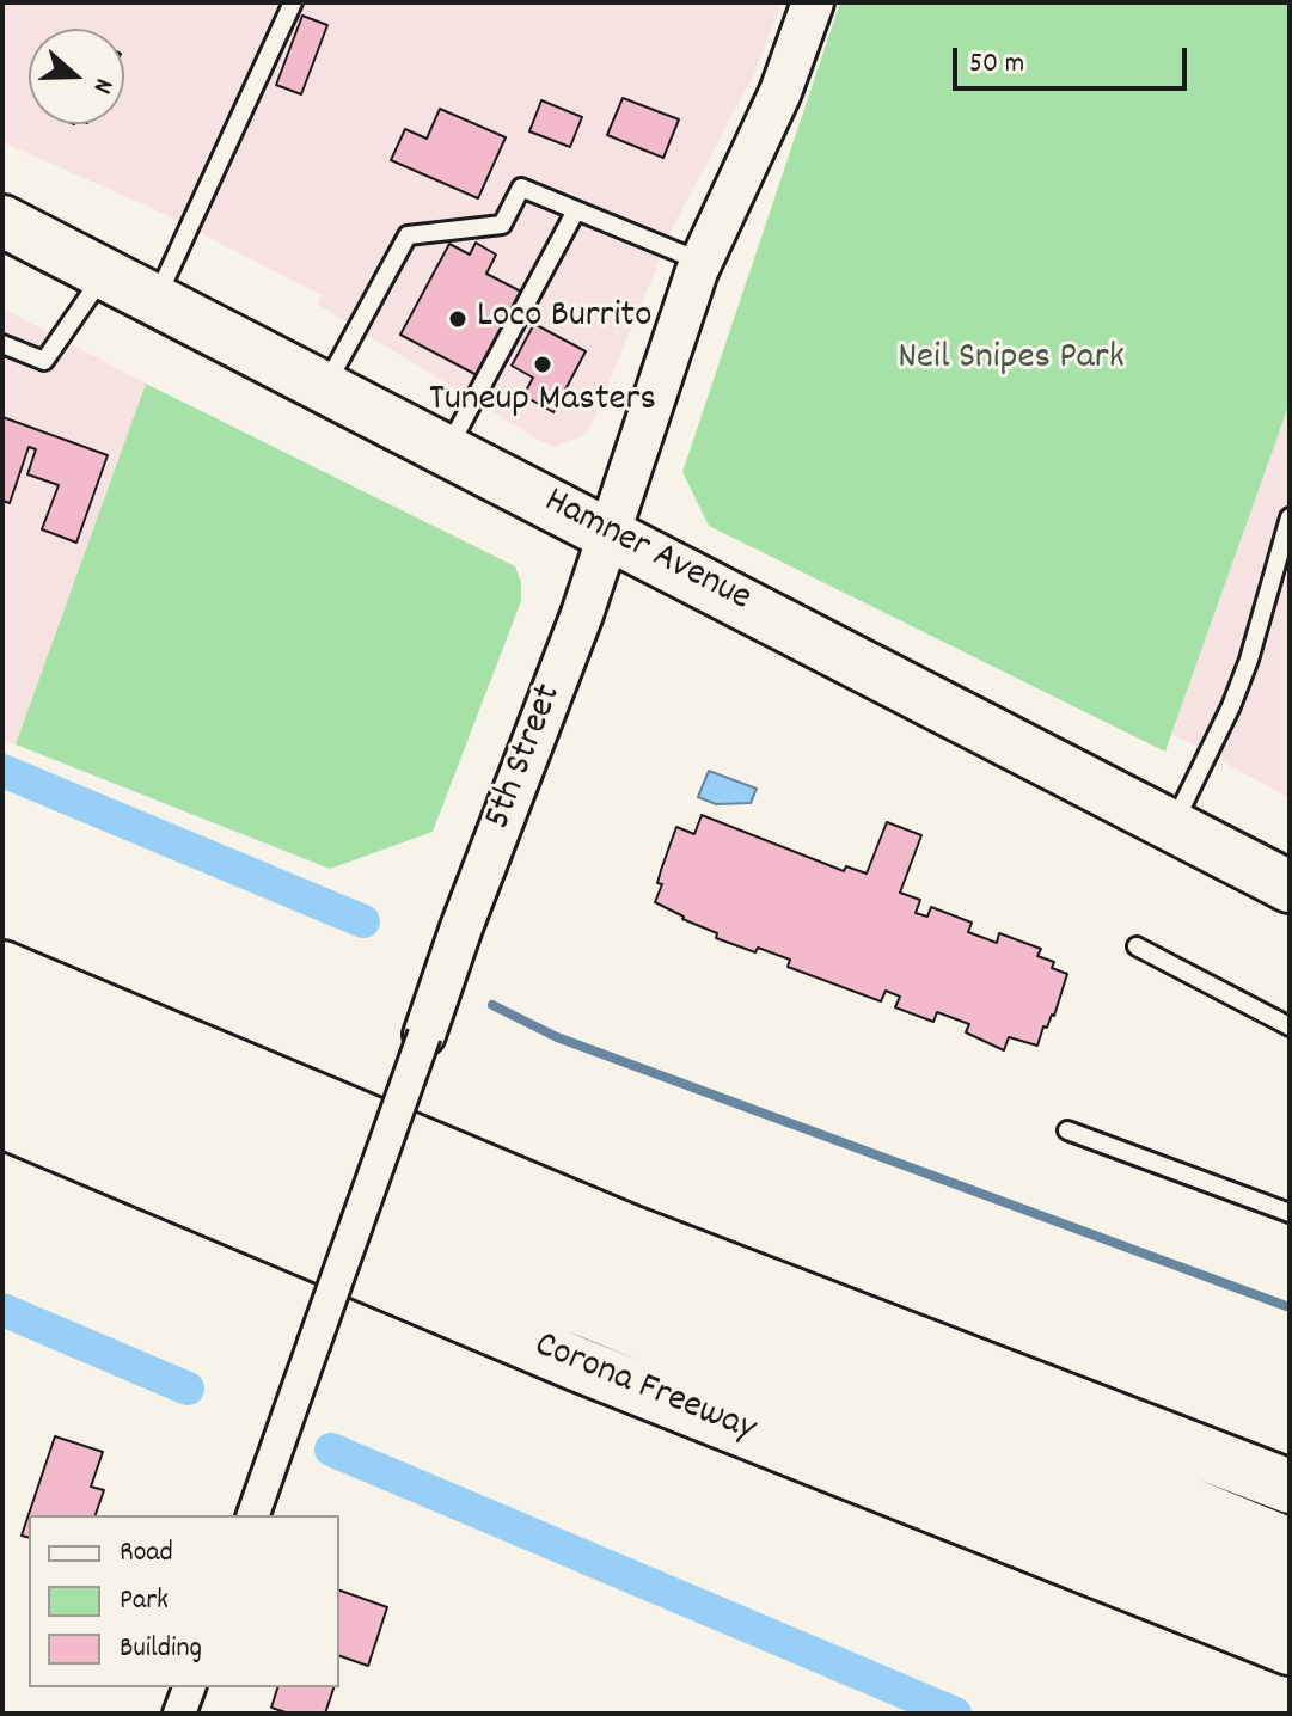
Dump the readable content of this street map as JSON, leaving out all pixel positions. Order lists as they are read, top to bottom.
{
  "streets": {
    "highway": ["Corona Freeway"],
    "main road": ["Hamner Avenue"],
    "street": ["5th Street"]
  },
  "crossings": [
    ["Hamner Avenue", "5th Street"]
  ],
  "parks": ["Neil Snipes Park"],
  "places": ["Loco Burrito", "Tuneup Masters"],
  "legend": ["Road", "Park", "Building"],
  "scale_bar": "50 m",
  "north": "right"
}
